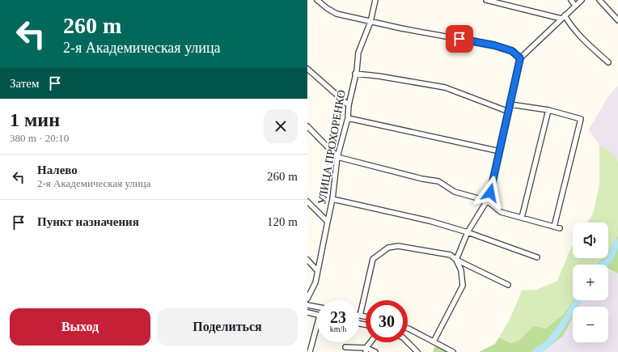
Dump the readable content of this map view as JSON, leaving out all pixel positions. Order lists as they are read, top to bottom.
{
  "streets": {
    "street": ["УЛИЦА ПРОХОРЕНКО"]
  },
  "page": {
    "turn": ["260 m", "2-я Академическая улица"],
    "then": "Затем",
    "heading": ["1 мин", "380 m · 20:10"],
    "list": [
      {
        "name": "Налево",
        "note": "2-я Академическая улица",
        "value": "260 m"
      },
      {
        "name": "Пункт назначения",
        "value": "120 m"
      }
    ],
    "map_buttons": ["+", "−"],
    "speed": "23 km/h",
    "limit": "30",
    "buttons": ["Выход", "Поделиться"]
  }
}
